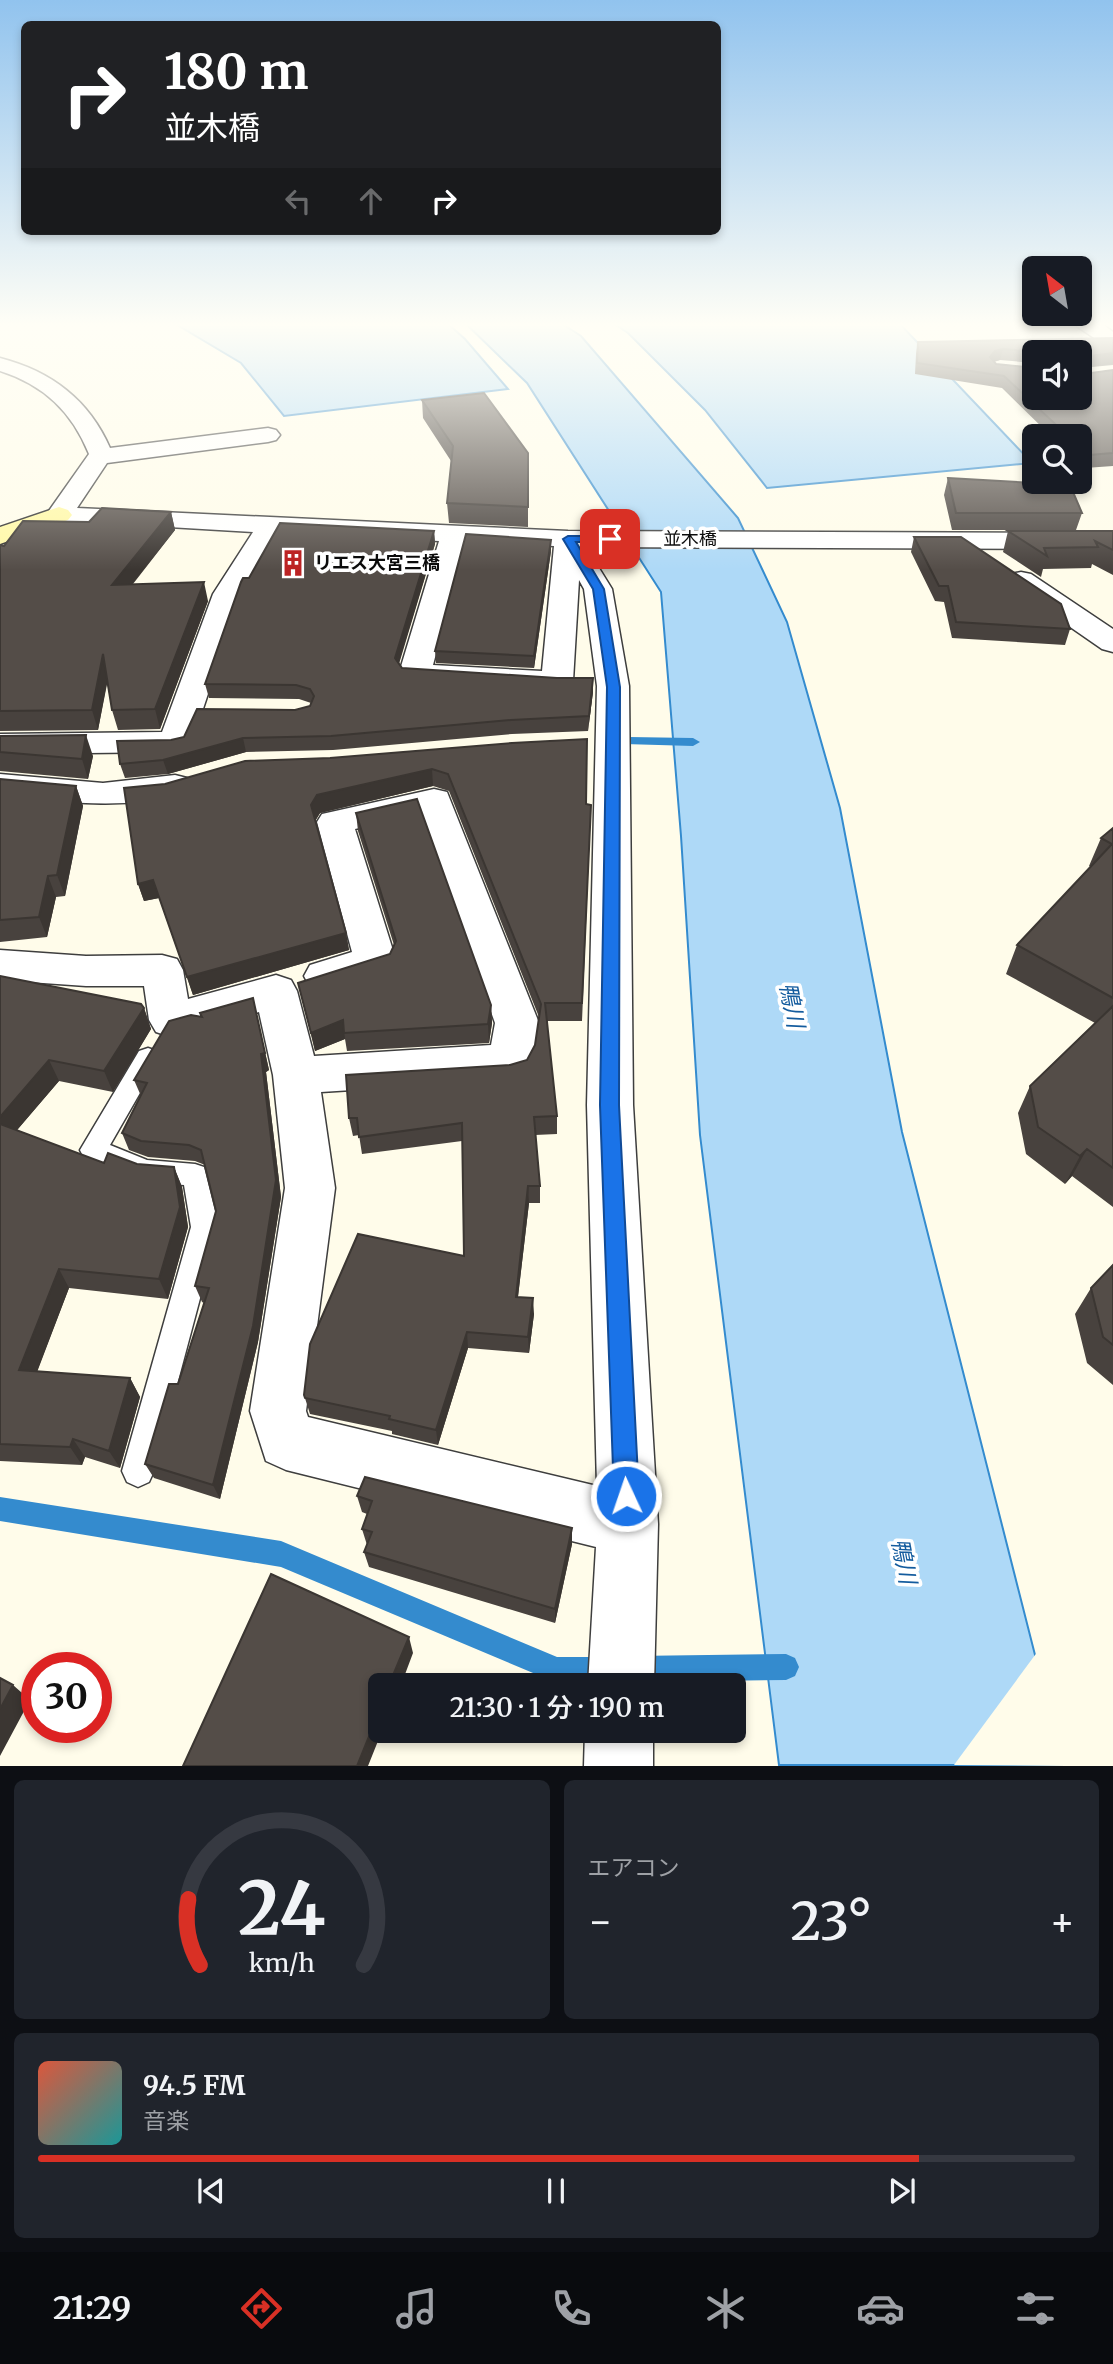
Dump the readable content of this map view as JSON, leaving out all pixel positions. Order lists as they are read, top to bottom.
{
  "streets": {
    "street": ["並木橋"]
  },
  "water": ["鴨川"],
  "places": {
    "building": ["リエス大宮三橋"]
  },
  "north": "top left",
  "page": {
    "turn": ["180 m", "並木橋"],
    "limit": "30",
    "trip": "21:30 · 1 分 · 190 m",
    "tile": "エアコン",
    "heat": ["−", "23°", "+"],
    "song": ["94.5 FM", "音楽"],
    "tabs": "21:29",
    "gauge": ["24", "km/h"]
  }
}
